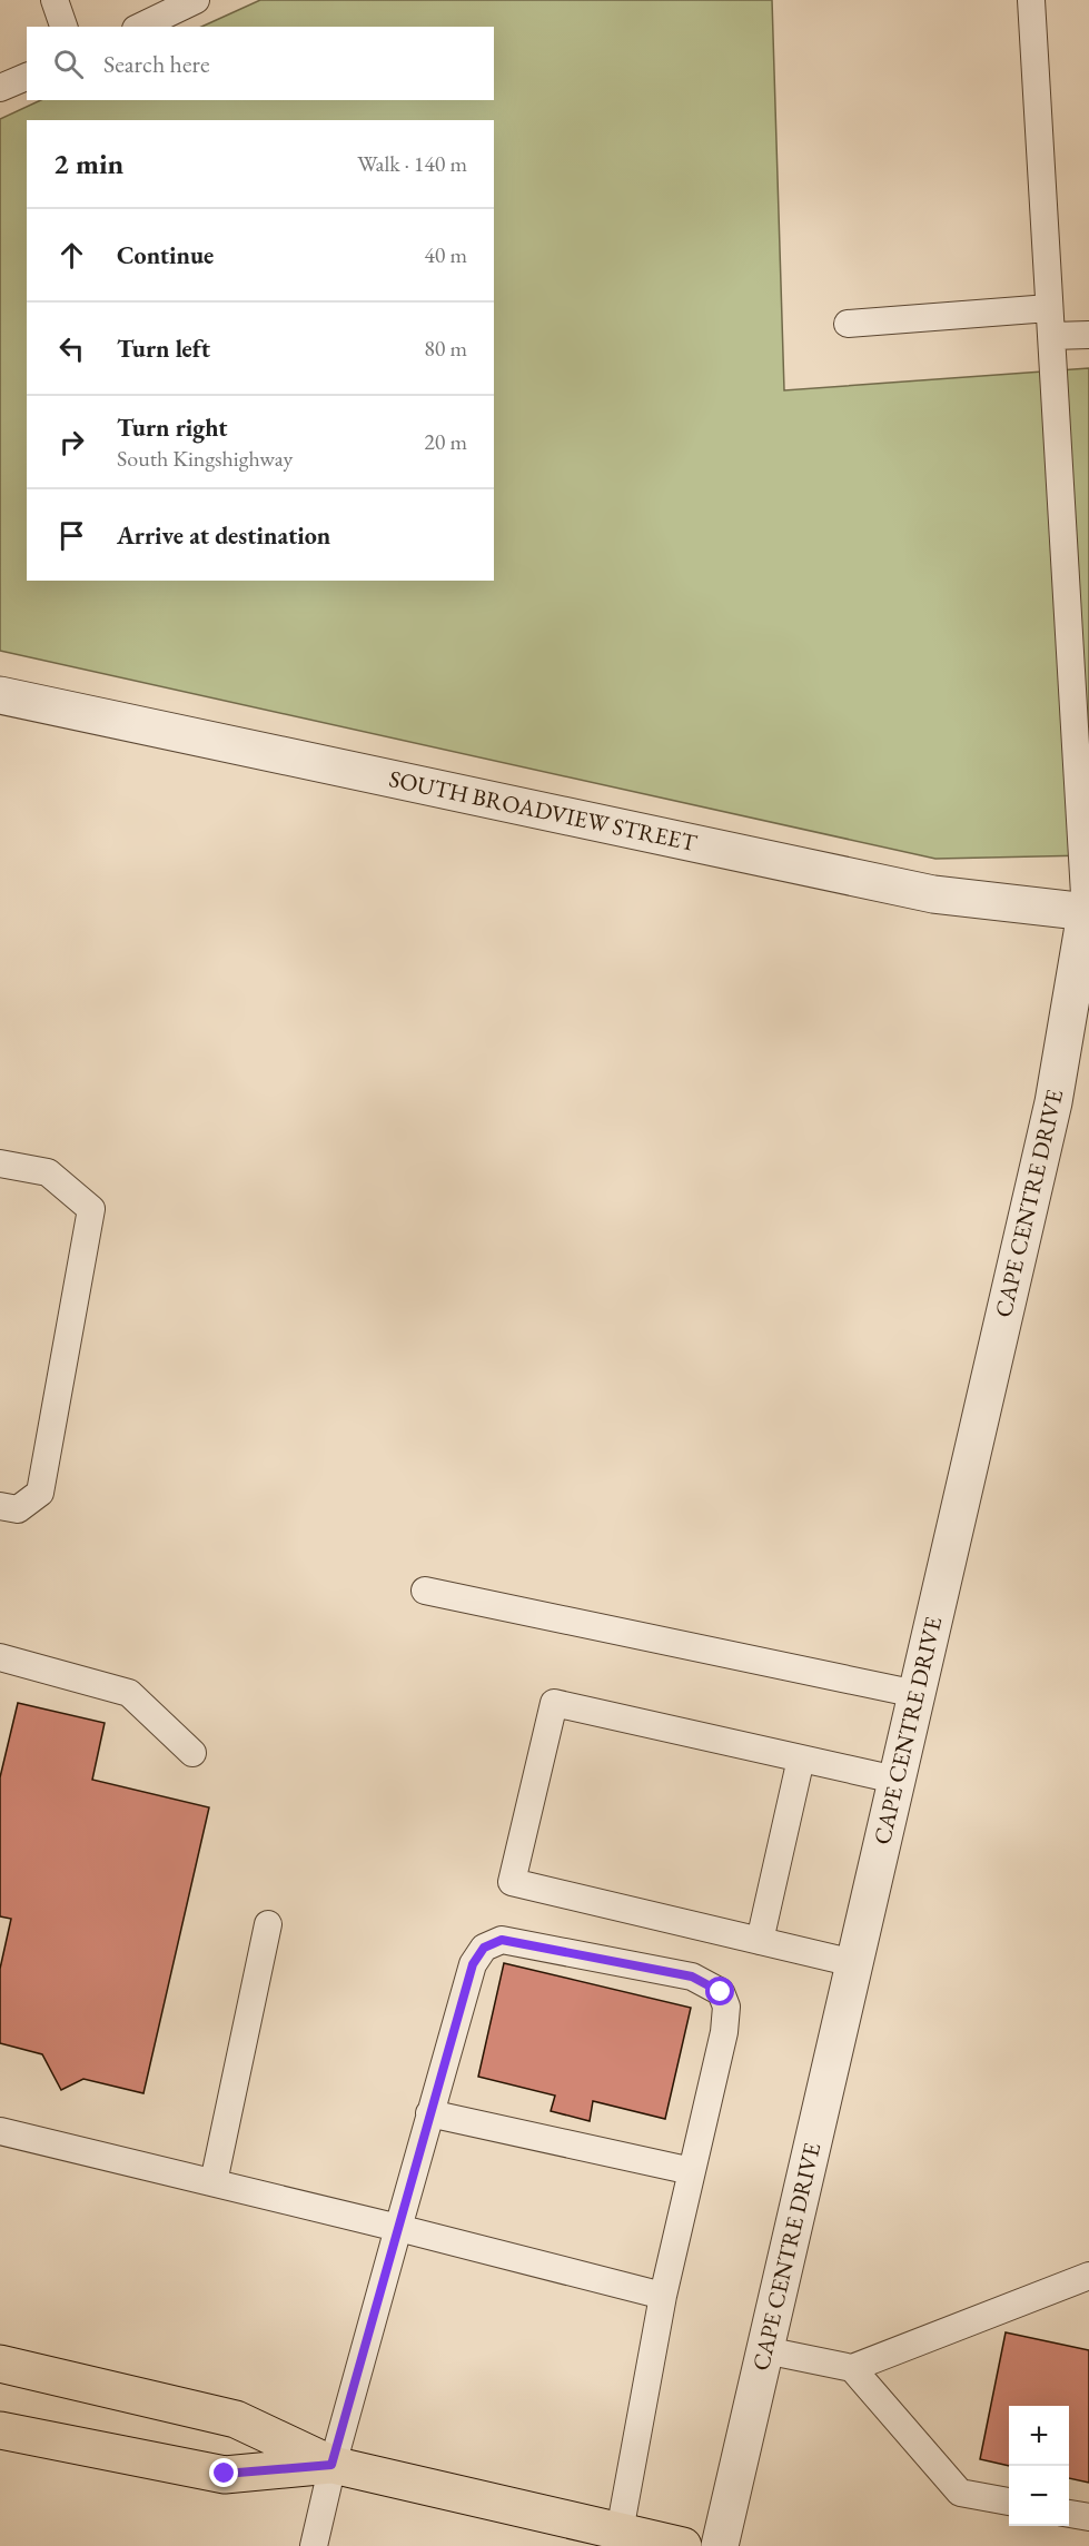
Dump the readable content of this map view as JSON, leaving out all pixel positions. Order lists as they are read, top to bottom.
{
  "streets": {
    "street": ["SOUTH BROADVIEW STREET", "CAPE CENTRE DRIVE"]
  },
  "crossings": [
    ["SOUTH BROADVIEW STREET", "CAPE CENTRE DRIVE"]
  ],
  "page": {
    "search": "Search here",
    "heading": ["2 min", "Walk · 140 m"],
    "list": [
      ["Continue", "40 m"],
      ["Turn left", "80 m"],
      ["Turn right", "South Kingshighway", "20 m"],
      "Arrive at destination"
    ],
    "map_buttons": ["+", "−"]
  }
}
